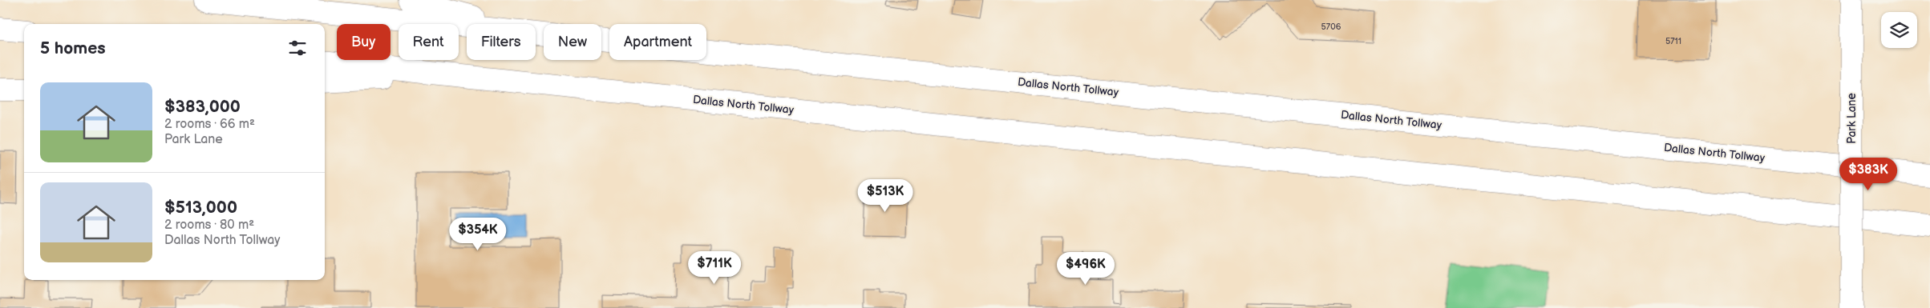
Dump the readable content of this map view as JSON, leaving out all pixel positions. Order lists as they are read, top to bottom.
{
  "streets": {
    "main road": ["Dallas North Tollway", "Park Lane"]
  },
  "house_numbers": ["5706", "5711"],
  "page": {
    "chip": [
      "Buy",
      "Rent",
      "Filters",
      "New",
      "Apartment"
    ],
    "heading": "5 homes",
    "list": [
      {
        "name": "$383,000",
        "note": "2 rooms · 66 m² · Park Lane"
      },
      {
        "name": "$513,000",
        "note": "2 rooms · 80 m² · Dallas North Tollway"
      }
    ],
    "price": [
      "$383K",
      "$513K",
      "$354K",
      "$711K",
      "$496K"
    ]
  }
}
